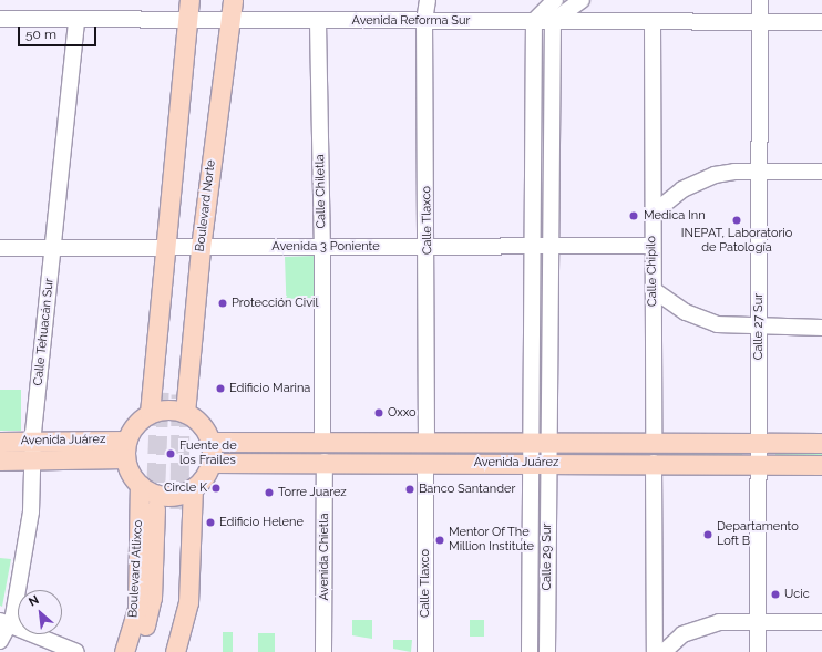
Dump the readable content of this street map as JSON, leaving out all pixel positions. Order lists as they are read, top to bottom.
{
  "streets": {
    "main road": ["Boulevard Norte", "Avenida Juárez", "Boulevard Atlixco"],
    "street": [
      "Avenida Reforma Sur",
      "Calle Chiletla",
      "Calle Tlaxco",
      "Avenida 3 Poniente",
      "Calle Chipilo",
      "Calle 27 Sur",
      "Calle Tehuacán Sur",
      "Avenida Chietla",
      "Calle 29 Sur"
    ]
  },
  "crossings": [
    ["Avenida Reforma Sur", "Calle Chiletla"],
    ["Avenida Reforma Sur", "Boulevard Norte"],
    ["Avenida Reforma Sur", "Calle Tlaxco"],
    ["Avenida Reforma Sur", "Calle Chipilo"],
    ["Avenida Reforma Sur", "Calle 27 Sur"],
    ["Avenida Reforma Sur", "Calle Tehuacán Sur"],
    ["Calle Chiletla", "Avenida 3 Poniente"],
    ["Calle Chiletla", "Avenida Juárez"],
    ["Boulevard Norte", "Avenida 3 Poniente"],
    ["Boulevard Norte", "Avenida Juárez"],
    ["Boulevard Norte", "Boulevard Atlixco"],
    ["Calle Tlaxco", "Avenida 3 Poniente"],
    ["Calle Tlaxco", "Avenida Juárez"],
    ["Avenida 3 Poniente", "Calle Chipilo"],
    ["Avenida 3 Poniente", "Calle Tehuacán Sur"],
    ["Calle Chipilo", "Avenida Juárez"],
    ["Calle 27 Sur", "Avenida Juárez"],
    ["Calle Tehuacán Sur", "Avenida Juárez"],
    ["Avenida Juárez", "Avenida Chietla"],
    ["Avenida Juárez", "Calle 29 Sur"],
    ["Avenida Juárez", "Boulevard Atlixco"]
  ],
  "places": [
    "Medica Inn",
    "INEPAT, Laboratorio de Patología",
    "Protección Civil",
    "Edificio Marina",
    "Oxxo",
    "Fuente de los Frailes",
    "Circle K",
    "Banco Santander",
    "Torre Juarez",
    "Edificio Helene",
    "Departamento Loft B",
    "Mentor Of The Million Institute",
    "Ucic"
  ],
  "scale_bar": "50 m",
  "north": "top left"
}
